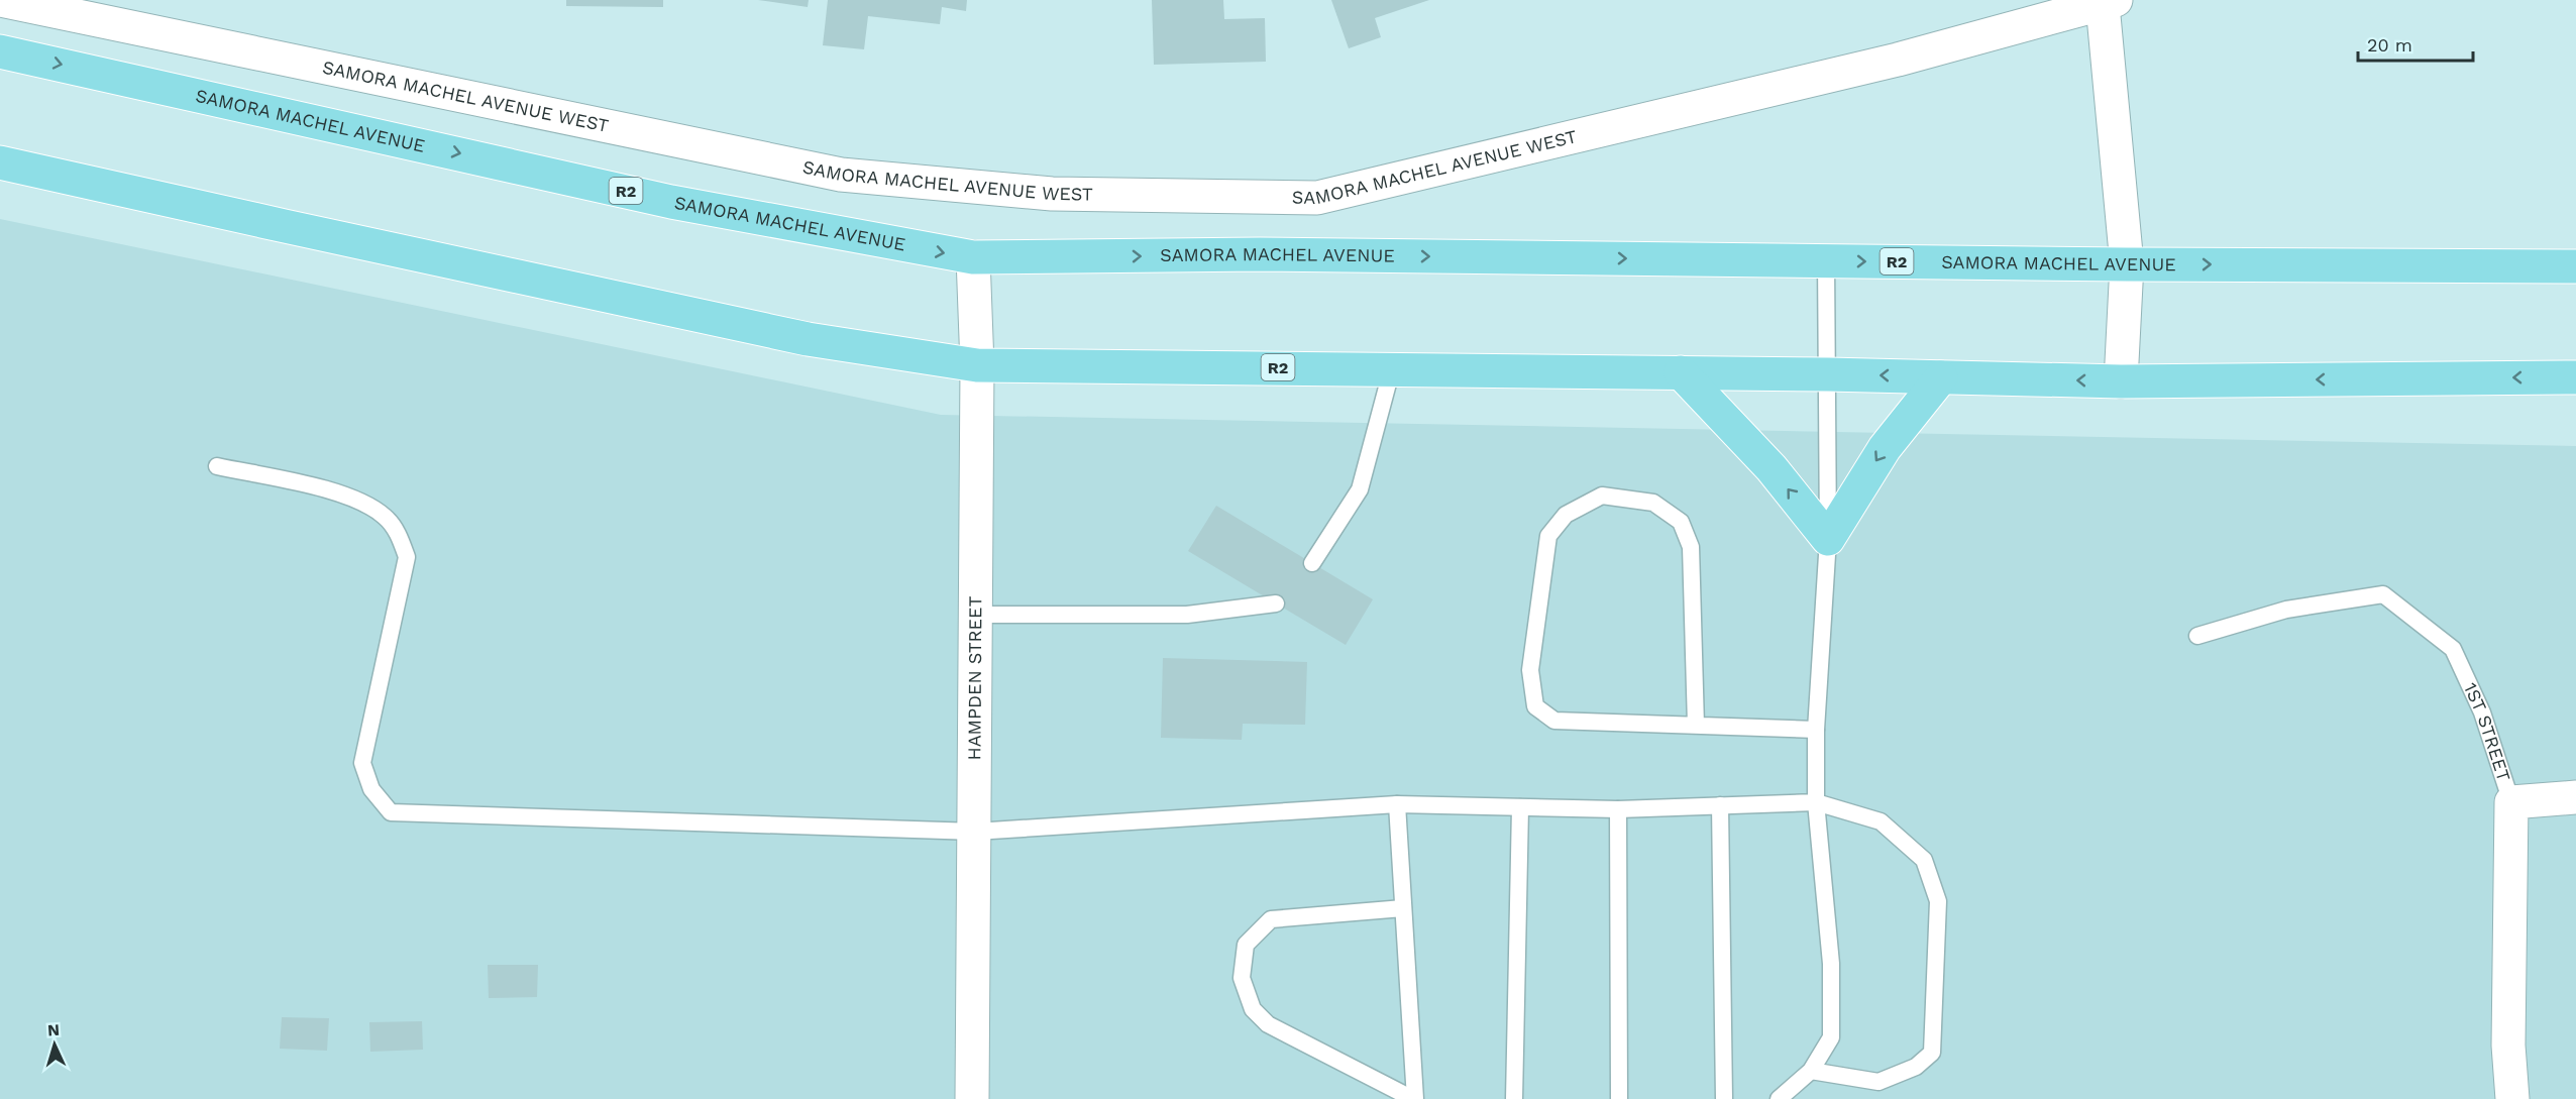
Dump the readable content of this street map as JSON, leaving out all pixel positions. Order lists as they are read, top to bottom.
{
  "streets": {
    "highway": ["SAMORA MACHEL AVENUE", "R2"],
    "street": ["SAMORA MACHEL AVENUE WEST", "HAMPDEN STREET", "1ST STREET"]
  },
  "crossings": [
    ["SAMORA MACHEL AVENUE", "HAMPDEN STREET"],
    ["R2", "HAMPDEN STREET"]
  ],
  "scale_bar": "20 m",
  "north": "top"
}
